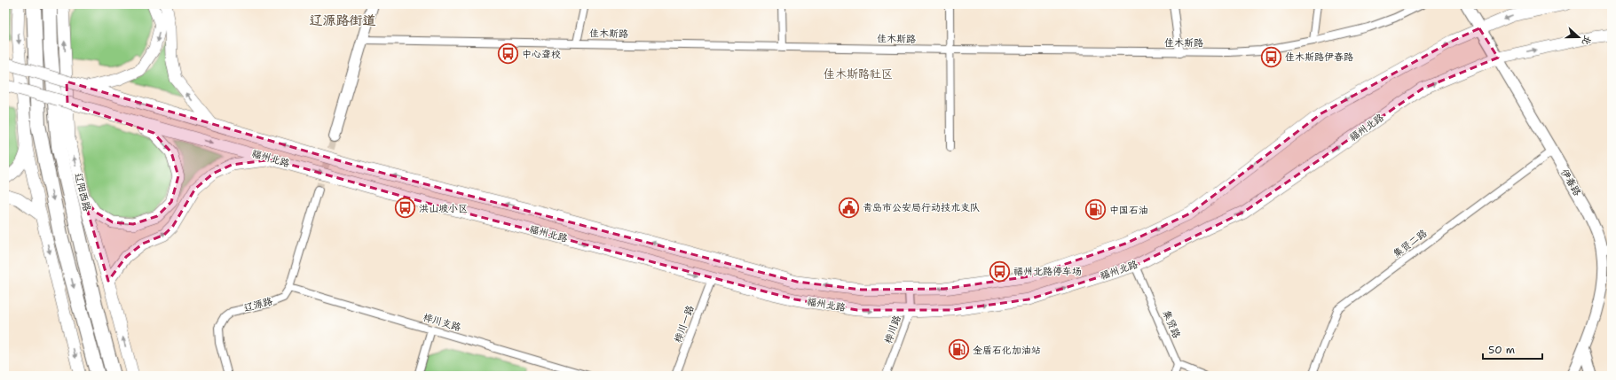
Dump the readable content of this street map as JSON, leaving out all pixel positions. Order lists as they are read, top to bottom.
{
  "streets": {
    "highway": ["辽阳西路"],
    "main road": ["福州北路"],
    "street": [
      "佳木斯路",
      "伊春路",
      "集贤二路",
      "辽源路",
      "桦川支路",
      "桦川一路",
      "集贤路",
      "桦川路"
    ]
  },
  "crossings": [
    ["福州北路", "伊春路"],
    ["福州北路", "桦川一路"],
    ["福州北路", "集贤路"],
    ["福州北路", "桦川路"],
    ["伊春路", "集贤二路"],
    ["辽源路", "桦川支路"]
  ],
  "districts": ["辽源路街道", "佳木斯路社区"],
  "places": {
    "bus stop": [
      "中心聋校",
      "佳木斯路伊春路",
      "洪山坡小区",
      "福州北路停车场"
    ],
    "public building": ["青岛市公安局行动技术支队"],
    "fuel station": ["中国石油", "金盾石化加油站"]
  },
  "scale_bar": "50 m",
  "north": "right"
}
